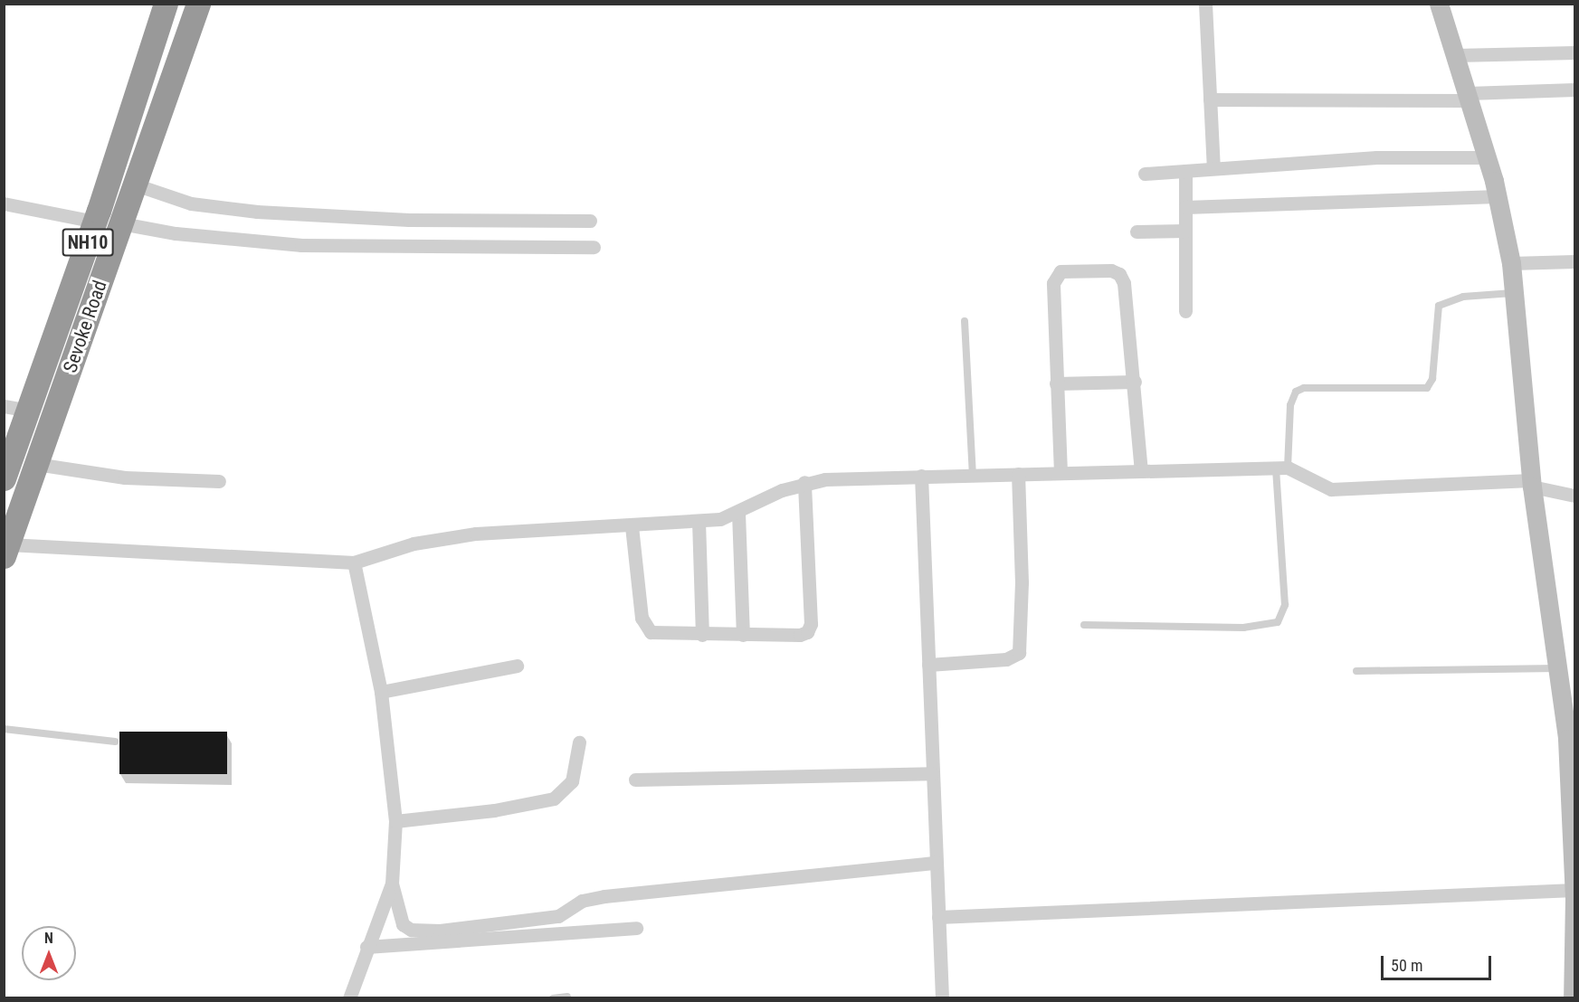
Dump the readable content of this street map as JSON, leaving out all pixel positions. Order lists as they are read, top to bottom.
{
  "streets": {
    "highway": ["NH10", "Sevoke Road"]
  },
  "scale_bar": "50 m",
  "north": "top"
}
